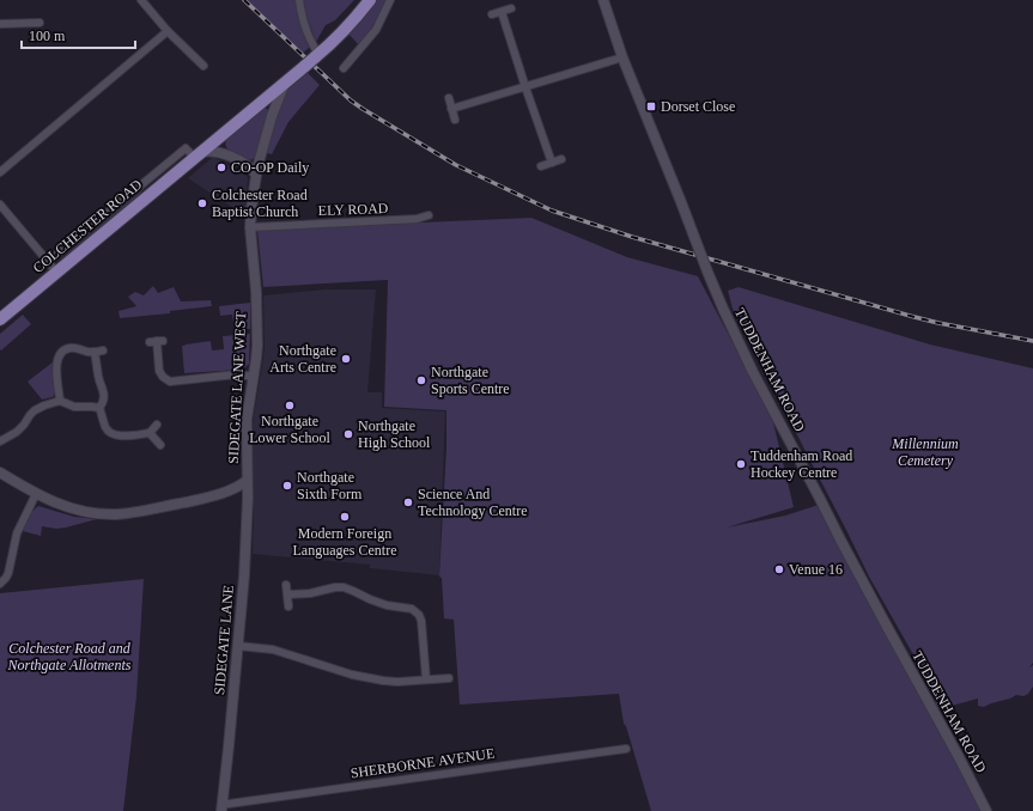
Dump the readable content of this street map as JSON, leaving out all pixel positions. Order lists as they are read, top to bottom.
{
  "streets": {
    "main road": ["COLCHESTER ROAD"],
    "street": [
      "ELY ROAD",
      "TUDDENHAM ROAD",
      "SIDEGATE LANE WEST",
      "SIDEGATE LANE",
      "SHERBORNE AVENUE"
    ]
  },
  "crossings": [
    ["ELY ROAD", "SIDEGATE LANE WEST"],
    ["COLCHESTER ROAD", "SIDEGATE LANE WEST"],
    ["SIDEGATE LANE WEST", "SIDEGATE LANE"],
    ["SIDEGATE LANE", "SHERBORNE AVENUE"]
  ],
  "parks": ["Millennium Cemetery", "Colchester Road and Northgate Allotments"],
  "places": {
    "transit": ["Dorset Close"],
    "other": [
      "CO-OP Daily",
      "Colchester Road Baptist Church",
      "Northgate Arts Centre",
      "Northgate Sports Centre",
      "Northgate Lower School",
      "Northgate High School",
      "Tuddenham Road Hockey Centre",
      "Northgate Sixth Form",
      "Science And Technology Centre",
      "Modern Foreign Languages Centre",
      "Venue 16"
    ]
  },
  "scale_bar": "100 m"
}
